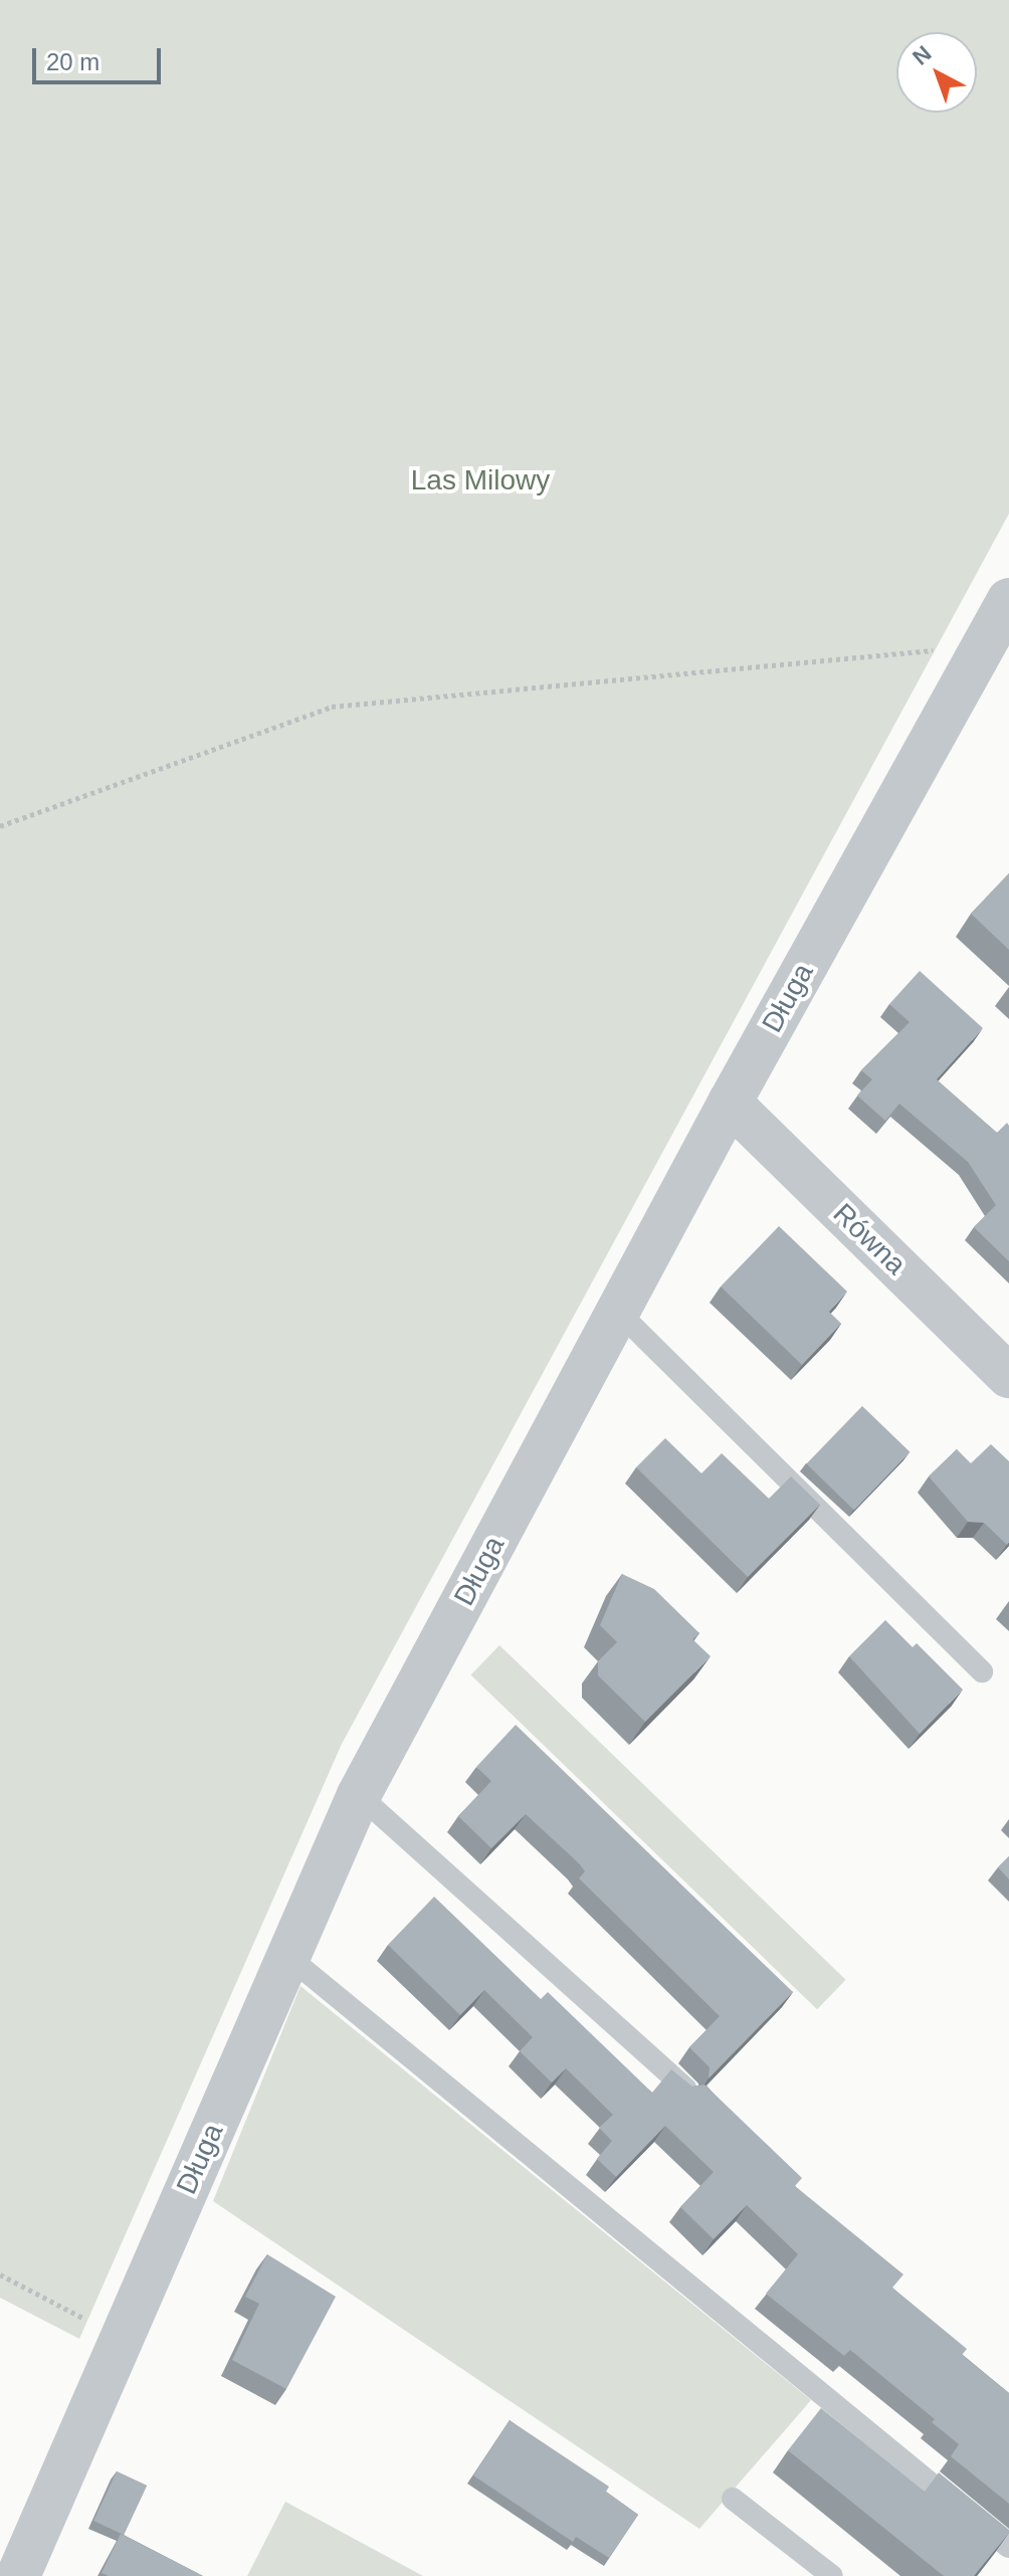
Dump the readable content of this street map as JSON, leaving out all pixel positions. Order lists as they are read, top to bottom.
{
  "streets": {
    "street": ["Długa", "Równa"]
  },
  "crossings": [
    ["Długa", "Równa"]
  ],
  "parks": ["Las Milowy"],
  "scale_bar": "20 m",
  "north": "top left"
}
